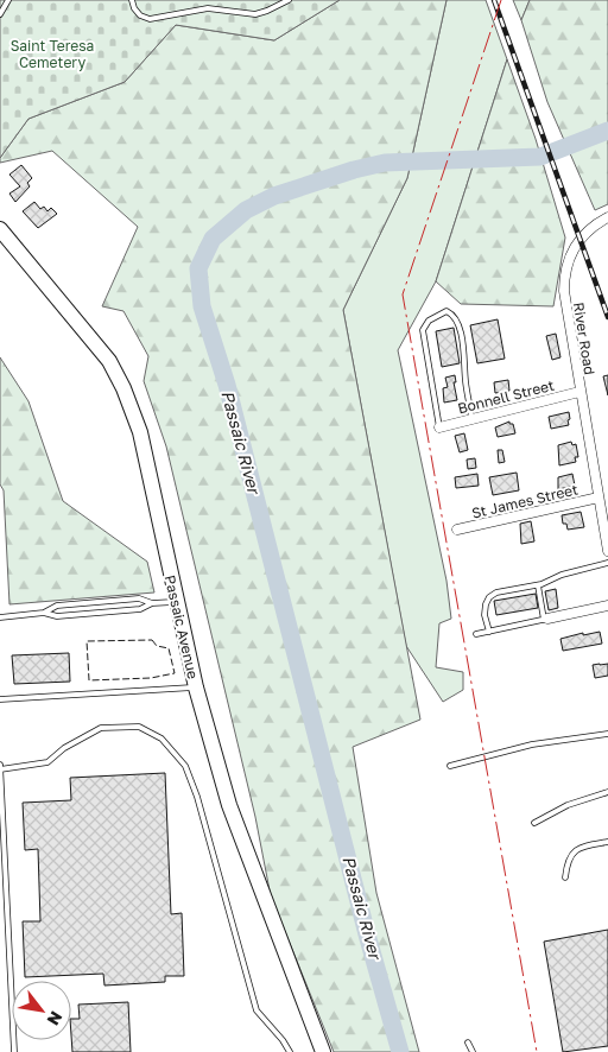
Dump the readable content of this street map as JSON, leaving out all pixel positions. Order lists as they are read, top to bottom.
{
  "streets": {
    "main road": ["Passaic Avenue"],
    "street": ["River Road", "Bonnell Street", "St James Street"]
  },
  "crossings": [
    ["River Road", "Bonnell Street"],
    ["River Road", "St James Street"]
  ],
  "water": ["Passaic River"],
  "parks": ["Saint Teresa Cemetery"],
  "north": "bottom right"
}
